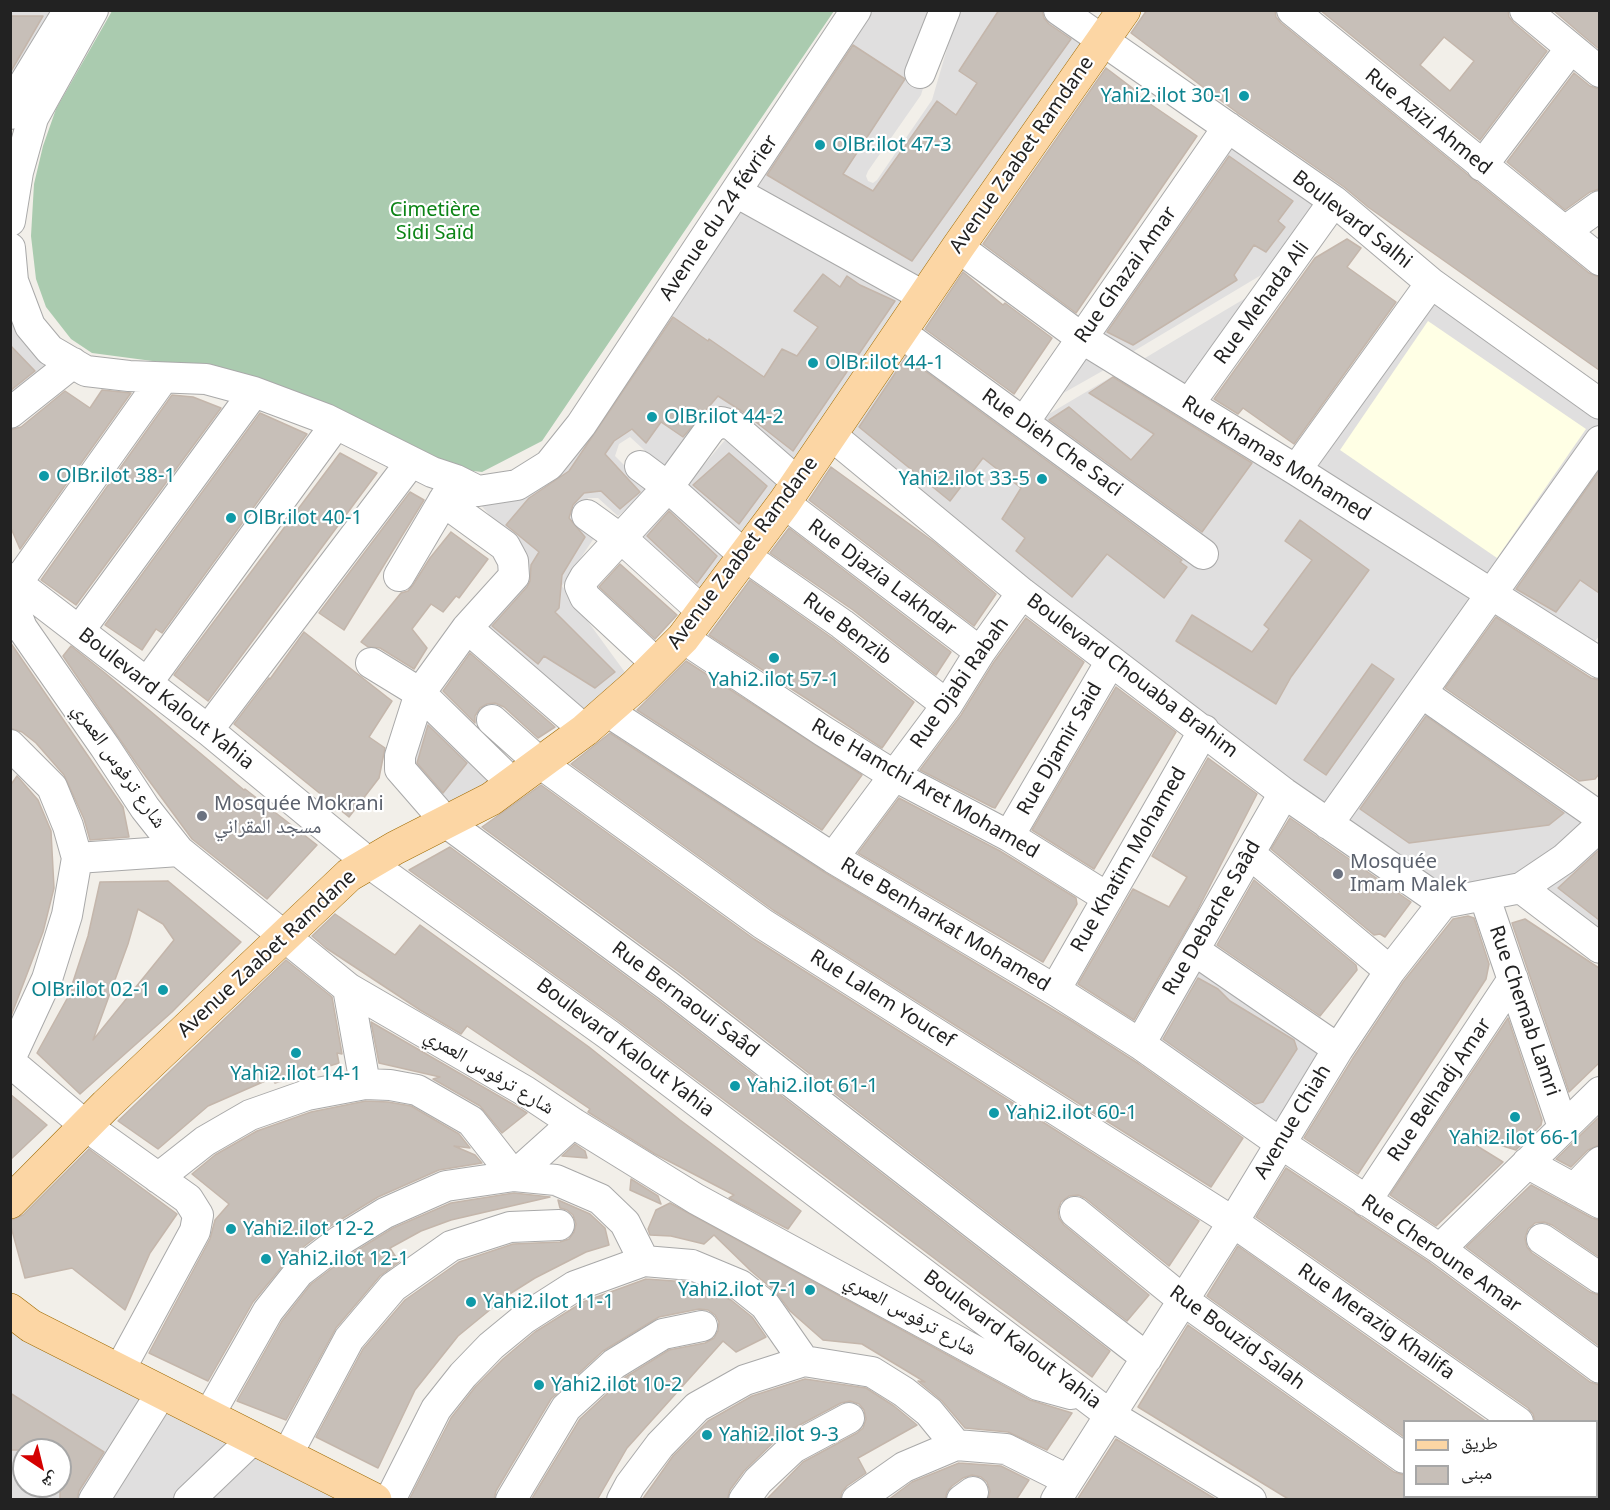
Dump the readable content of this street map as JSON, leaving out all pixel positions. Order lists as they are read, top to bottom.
{
  "streets": {
    "main road": ["Avenue Zaabet Ramdane"],
    "street": [
      "Rue Azizi Ahmed",
      "Avenue du 24 février",
      "Boulevard Salhi",
      "Rue Ghazai Amar",
      "Rue Mehada Ali",
      "Rue Dieh Che Saci",
      "Rue Khamas Mohamed",
      "Rue Djazia Lakhdar",
      "Rue Benzib",
      "Boulevard Chouaba Brahim",
      "Rue Djabi Rabah",
      "Boulevard Kalout Yahia",
      "Rue Djamir Said",
      "شارع ترفوس العمري",
      "Rue Hamchi Aret Mohamed",
      "Rue Khatim Mohamed",
      "Rue Debache Saâd",
      "Rue Benharkat Mohamed",
      "Rue Lalem Youcef",
      "Rue Bernaoui Saâd",
      "Rue Chemab Lamri",
      "Rue Belhadj Amar",
      "Avenue Chiah",
      "Rue Cheroune Amar",
      "Rue Merazig Khalifa",
      "Rue Bouzid Salah"
    ]
  },
  "crossings": [
    ["Avenue Zaabet Ramdane", "Boulevard Salhi"],
    ["Avenue Zaabet Ramdane", "Rue Dieh Che Saci"],
    ["Avenue Zaabet Ramdane", "Rue Khamas Mohamed"],
    ["Avenue Zaabet Ramdane", "Rue Djazia Lakhdar"],
    ["Avenue Zaabet Ramdane", "Rue Benzib"],
    ["Avenue Zaabet Ramdane", "Boulevard Chouaba Brahim"],
    ["Avenue Zaabet Ramdane", "Boulevard Kalout Yahia"],
    ["Avenue Zaabet Ramdane", "شارع ترفوس العمري"],
    ["Avenue Zaabet Ramdane", "Rue Hamchi Aret Mohamed"],
    ["Avenue Zaabet Ramdane", "Rue Benharkat Mohamed"],
    ["Avenue Zaabet Ramdane", "Rue Lalem Youcef"],
    ["Avenue Zaabet Ramdane", "Rue Bernaoui Saâd"],
    ["Boulevard Salhi", "Rue Ghazai Amar"],
    ["Boulevard Salhi", "Rue Mehada Ali"],
    ["Rue Ghazai Amar", "Rue Dieh Che Saci"],
    ["Rue Ghazai Amar", "Rue Khamas Mohamed"],
    ["Rue Mehada Ali", "Rue Khamas Mohamed"],
    ["Rue Djazia Lakhdar", "Rue Benzib"],
    ["Rue Djazia Lakhdar", "Rue Djabi Rabah"],
    ["Rue Benzib", "Rue Djabi Rabah"],
    ["Boulevard Chouaba Brahim", "Rue Djabi Rabah"],
    ["Boulevard Chouaba Brahim", "Rue Djamir Said"],
    ["Boulevard Chouaba Brahim", "Rue Khatim Mohamed"],
    ["Boulevard Chouaba Brahim", "Rue Debache Saâd"],
    ["Boulevard Chouaba Brahim", "Avenue Chiah"],
    ["Rue Djabi Rabah", "Rue Hamchi Aret Mohamed"],
    ["Rue Djabi Rabah", "Rue Benharkat Mohamed"],
    ["Boulevard Kalout Yahia", "شارع ترفوس العمري"],
    ["Boulevard Kalout Yahia", "Avenue Chiah"],
    ["Rue Djamir Said", "Rue Hamchi Aret Mohamed"],
    ["شارع ترفوس العمري", "Avenue Chiah"],
    ["Rue Hamchi Aret Mohamed", "Rue Khatim Mohamed"],
    ["Rue Khatim Mohamed", "Rue Benharkat Mohamed"],
    ["Rue Debache Saâd", "Rue Benharkat Mohamed"],
    ["Rue Benharkat Mohamed", "Avenue Chiah"],
    ["Rue Benharkat Mohamed", "Rue Cheroune Amar"],
    ["Rue Lalem Youcef", "Avenue Chiah"],
    ["Rue Lalem Youcef", "Rue Merazig Khalifa"],
    ["Rue Bernaoui Saâd", "Avenue Chiah"],
    ["Rue Chemab Lamri", "Rue Belhadj Amar"],
    ["Rue Belhadj Amar", "Rue Cheroune Amar"],
    ["Avenue Chiah", "Rue Cheroune Amar"],
    ["Avenue Chiah", "Rue Merazig Khalifa"],
    ["Avenue Chiah", "Rue Bouzid Salah"]
  ],
  "parks": ["Cimetière Sidi Saïd"],
  "places": [
    "Yahi2.ilot 30-1",
    "OlBr.ilot 47-3",
    "OlBr.ilot 44-1",
    "OlBr.ilot 44-2",
    "OlBr.ilot 38-1",
    "Yahi2.ilot 33-5",
    "OlBr.ilot 40-1",
    "Yahi2.ilot 57-1",
    "Mosquée Mokrani مسجد المقراني",
    "Mosquée Imam Malek",
    "OlBr.ilot 02-1",
    "Yahi2.ilot 14-1",
    "Yahi2.ilot 61-1",
    "Yahi2.ilot 60-1",
    "Yahi2.ilot 66-1",
    "Yahi2.ilot 12-2",
    "Yahi2.ilot 12-1",
    "Yahi2.ilot 7-1",
    "Yahi2.ilot 11-1",
    "Yahi2.ilot 10-2",
    "Yahi2.ilot 9-3"
  ],
  "legend": ["طريق", "مبنى"],
  "north": "bottom right"
}
